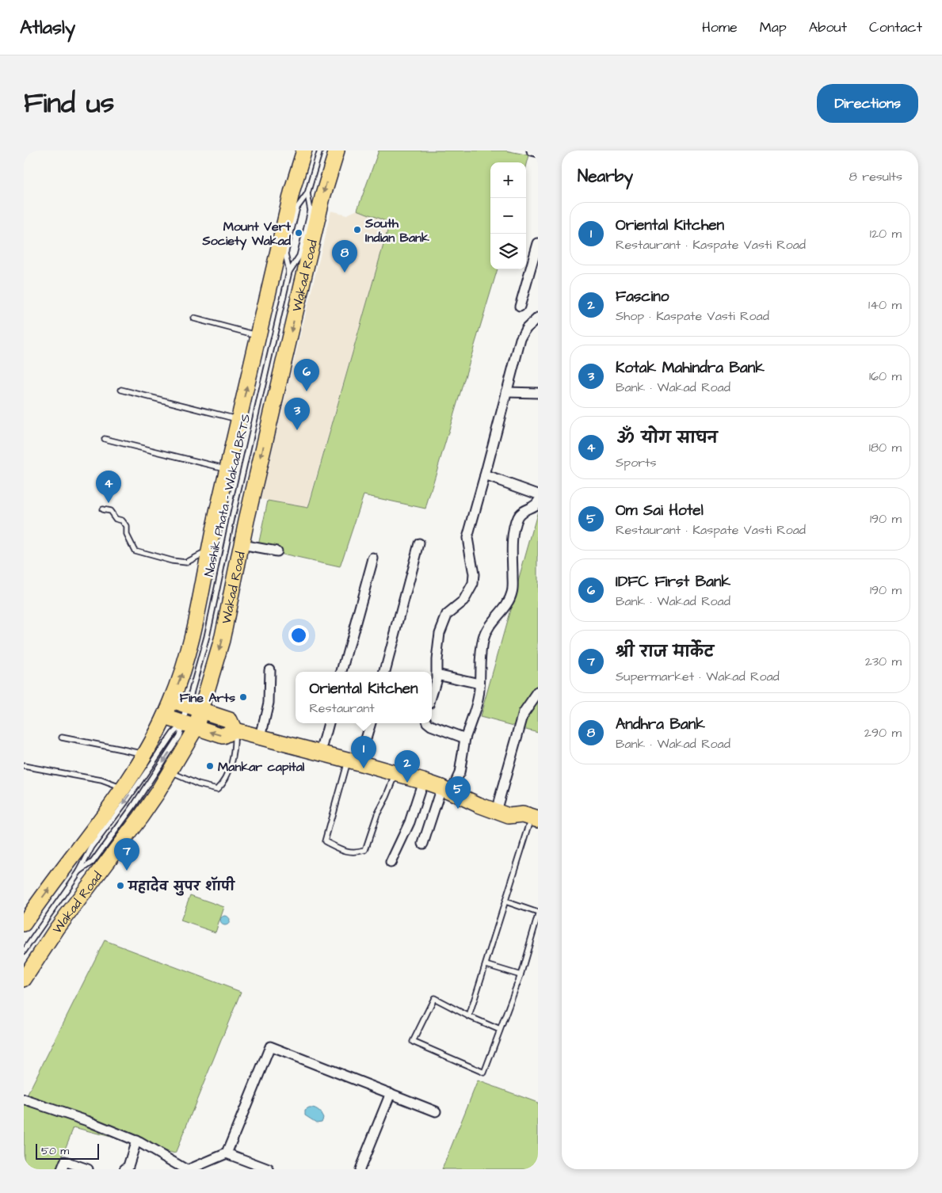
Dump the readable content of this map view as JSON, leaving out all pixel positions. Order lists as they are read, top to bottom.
{
  "streets": {
    "main road": ["Wakad Road"],
    "lane": ["Nashik Phata - Wakad BRTS"]
  },
  "crossings": [
    ["Wakad Road", "Nashik Phata - Wakad BRTS"]
  ],
  "places": [
    "South Indian Bank",
    "Mount Vert Society Wakad",
    "Fine Arts",
    "Mankar capital",
    "महादेव सुपर शॅापी"
  ],
  "scale_bar": "50 m",
  "page": {
    "header": "Atlasly",
    "nav": [
      "Home",
      "Map",
      "About",
      "Contact"
    ],
    "title": "Find us",
    "buttons": "Directions",
    "heading": ["Nearby", "8 results"],
    "map_buttons": ["+", "−"],
    "list": [
      {
        "mark": "1",
        "name": "Oriental Kitchen",
        "note": "Restaurant · Kaspate Vasti Road",
        "value": "120 m"
      },
      {
        "mark": "2",
        "name": "Fascino",
        "note": "Shop · Kaspate Vasti Road",
        "value": "140 m"
      },
      {
        "mark": "3",
        "name": "Kotak Mahindra Bank",
        "note": "Bank · Wakad Road",
        "value": "160 m"
      },
      {
        "mark": "4",
        "name": "ॐ योग साघन",
        "note": "Sports",
        "value": "180 m"
      },
      {
        "mark": "5",
        "name": "Om Sai Hotel",
        "note": "Restaurant · Kaspate Vasti Road",
        "value": "190 m"
      },
      {
        "mark": "6",
        "name": "IDFC First Bank",
        "note": "Bank · Wakad Road",
        "value": "190 m"
      },
      {
        "mark": "7",
        "name": "श्री राज मार्केट",
        "note": "Supermarket · Wakad Road",
        "value": "230 m"
      },
      {
        "mark": "8",
        "name": "Andhra Bank",
        "note": "Bank · Wakad Road",
        "value": "290 m"
      }
    ],
    "pins": [
      "8",
      "6",
      "3",
      "4",
      "1",
      "2",
      "5",
      "7"
    ],
    "popup": ["Oriental Kitchen", "Restaurant"],
    "scale": "50 m"
  }
}
